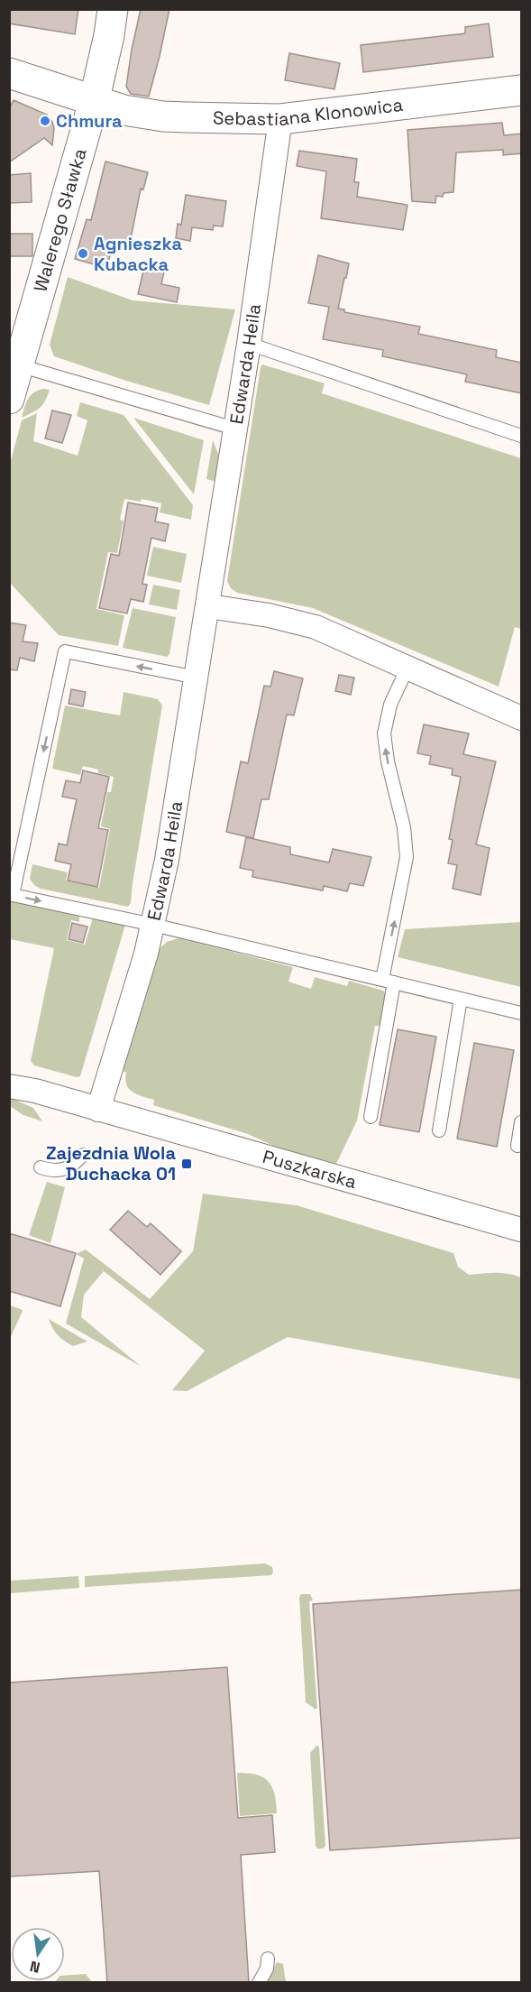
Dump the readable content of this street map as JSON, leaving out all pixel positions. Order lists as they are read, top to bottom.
{
  "streets": {
    "street": [
      "Sebastiana Klonowica",
      "Walerego Sławka",
      "Edwarda Heila",
      "Puszkarska"
    ]
  },
  "crossings": [
    ["Sebastiana Klonowica", "Walerego Sławka"],
    ["Sebastiana Klonowica", "Edwarda Heila"],
    ["Edwarda Heila", "Puszkarska"]
  ],
  "places": {
    "other": ["Chmura", "Agnieszka Kubacka"],
    "transit": ["Zajezdnia Wola Duchacka 01"]
  },
  "north": "bottom"
}
